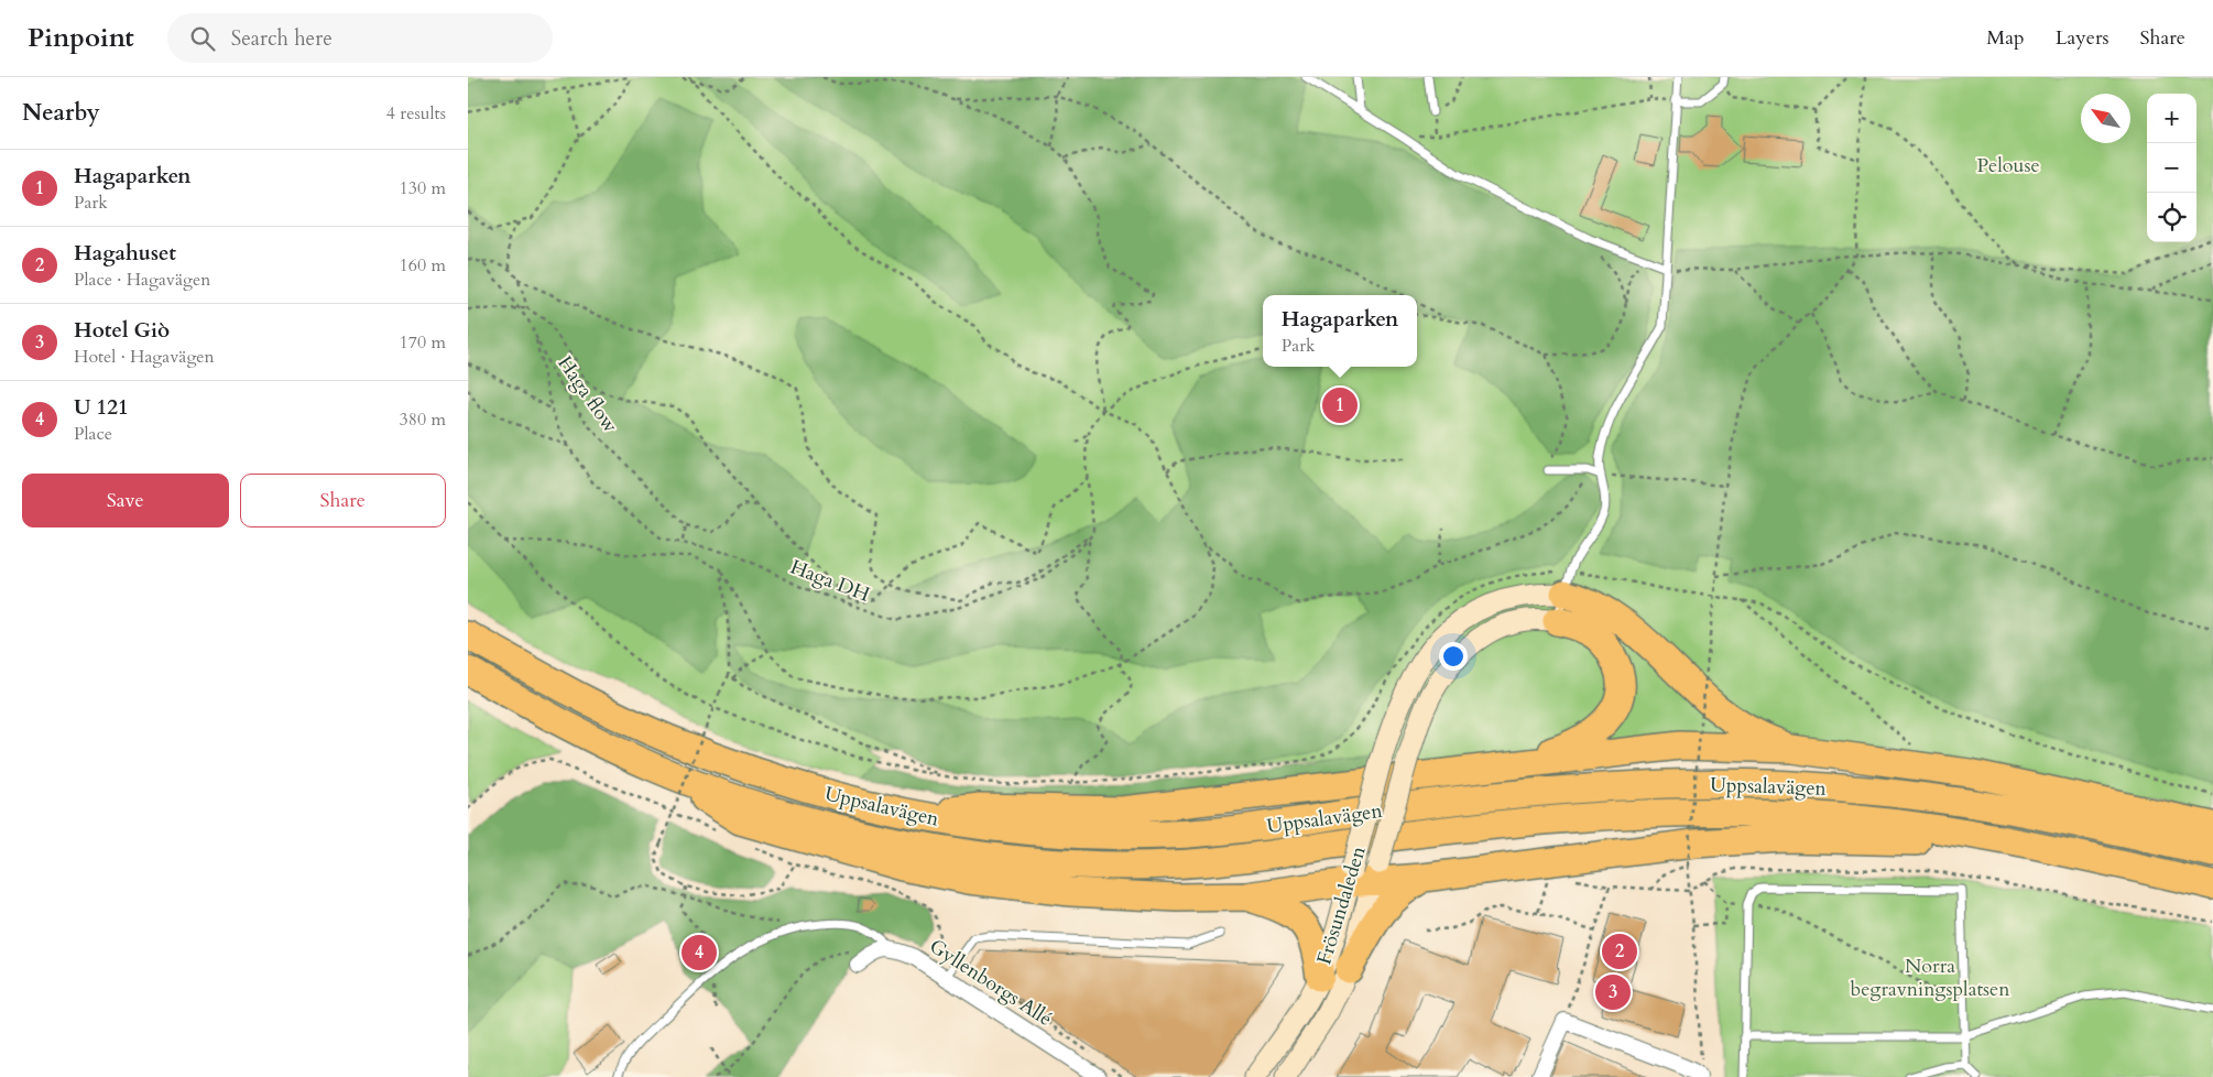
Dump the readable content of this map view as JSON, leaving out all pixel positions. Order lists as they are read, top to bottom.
{
  "streets": {
    "highway": ["Uppsalavägen"],
    "main road": ["Frösundaleden"],
    "street": ["Gyllenborgs Allé"],
    "path": ["Haga flow", "Haga DH"]
  },
  "crossings": [
    ["Haga flow", "Haga DH"]
  ],
  "parks": ["Pelouse", "Norra begravningsplatsen"],
  "north": "top left",
  "page": {
    "header": "Pinpoint",
    "search": "Search here",
    "nav": ["Map", "Layers", "Share"],
    "heading": ["Nearby", "4 results"],
    "map_buttons": ["+", "−"],
    "list": [
      {
        "mark": "1",
        "name": "Hagaparken",
        "note": "Park",
        "value": "130 m"
      },
      {
        "mark": "2",
        "name": "Hagahuset",
        "note": "Place · Hagavägen",
        "value": "160 m"
      },
      {
        "mark": "3",
        "name": "Hotel Giò",
        "note": "Hotel · Hagavägen",
        "value": "170 m"
      },
      {
        "mark": "4",
        "name": "U 121",
        "note": "Place",
        "value": "380 m"
      }
    ],
    "popup": ["Hagaparken", "Park"],
    "pins": [
      "1",
      "2",
      "4",
      "3"
    ],
    "buttons": ["Save", "Share"]
  }
}
